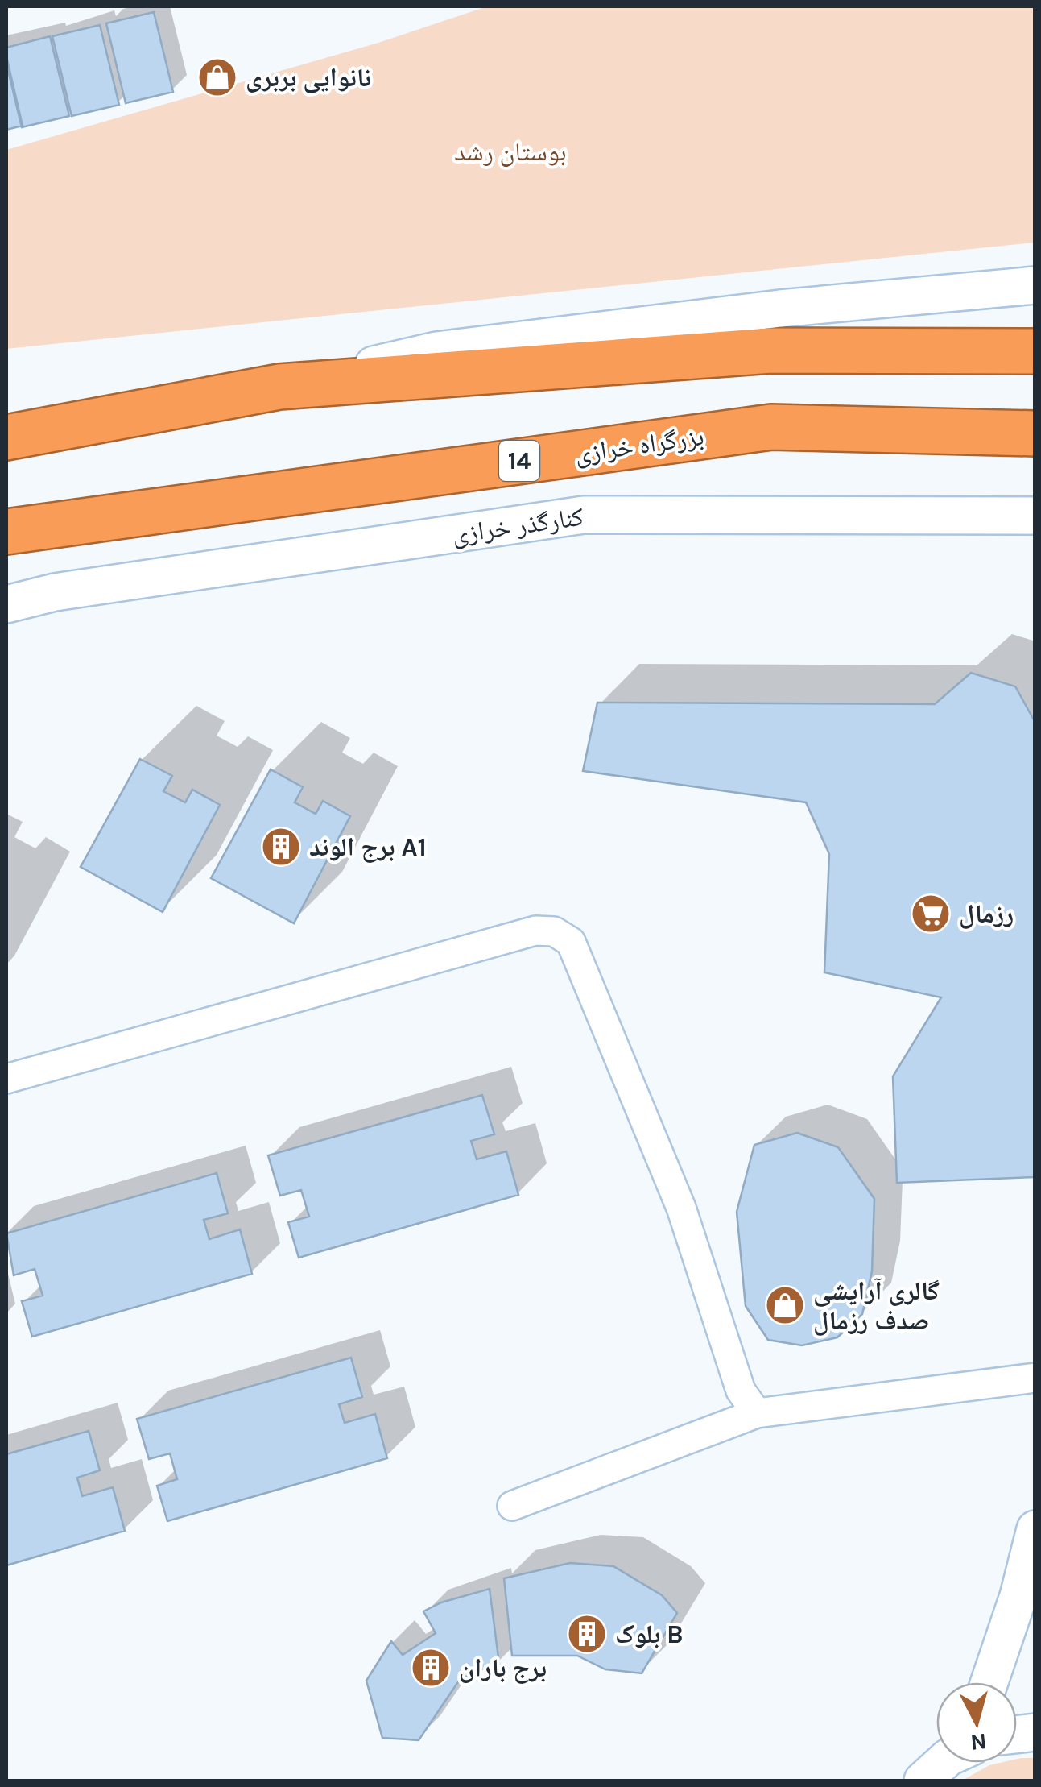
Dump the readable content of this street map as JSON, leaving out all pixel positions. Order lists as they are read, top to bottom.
{
  "streets": {
    "highway": ["بزرگراه خرازی", "14"],
    "street": ["کنارگذر خرازی"]
  },
  "parks": ["بوستان رشد"],
  "places": {
    "shop": ["نانوایی بربری", "گالری آرایشی صدف رزمال"],
    "building": ["برج الوند A1", "بلوک B", "برج باران"],
    "supermarket": ["رزمال"]
  },
  "north": "bottom"
}
